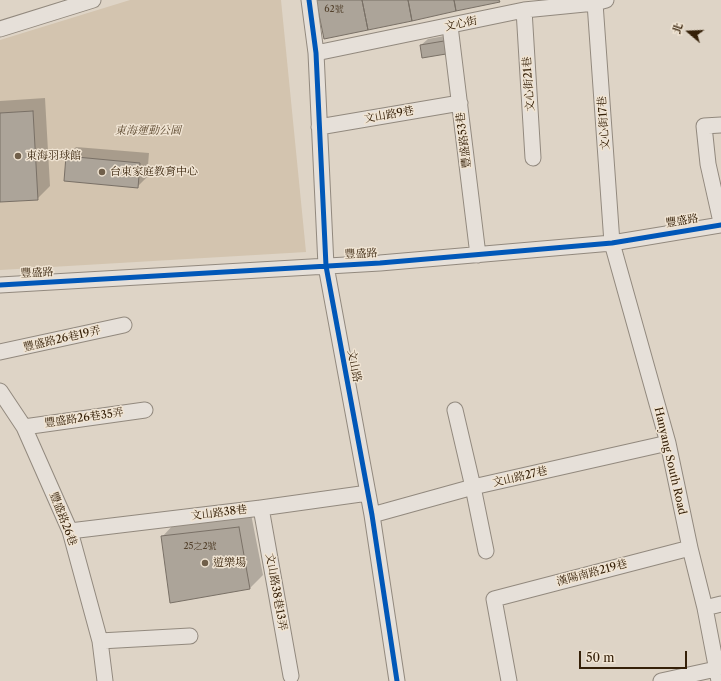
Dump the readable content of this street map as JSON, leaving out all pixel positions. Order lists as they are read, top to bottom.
{
  "streets": {
    "street": [
      "文心街",
      "文心街21巷",
      "文山路9巷",
      "文心街17巷",
      "豐盛路53巷",
      "豐盛路",
      "豐盛路26巷19弄",
      "文山路",
      "豐盛路26巷35弄",
      "Hanyang South Road",
      "文山路27巷",
      "文山路38巷",
      "豐盛路26巷",
      "漢陽南路219巷",
      "文山路38巷13弄"
    ]
  },
  "crossings": [
    ["文心街", "文心街21巷"],
    ["文心街", "文心街17巷"],
    ["文心街", "豐盛路53巷"],
    ["文心街", "文山路"],
    ["文山路9巷", "豐盛路53巷"],
    ["文山路9巷", "文山路"],
    ["文心街17巷", "豐盛路"],
    ["文心街17巷", "Hanyang South Road"],
    ["豐盛路53巷", "豐盛路"],
    ["豐盛路", "文山路"],
    ["豐盛路", "Hanyang South Road"],
    ["文山路", "文山路27巷"],
    ["文山路", "文山路38巷"],
    ["豐盛路26巷35弄", "豐盛路26巷"],
    ["Hanyang South Road", "文山路27巷"],
    ["Hanyang South Road", "漢陽南路219巷"],
    ["文山路38巷", "豐盛路26巷"],
    ["文山路38巷", "文山路38巷13弄"]
  ],
  "parks": ["東海運動公園"],
  "places": ["東海羽球館", "台東家庭教育中心", "遊樂場"],
  "house_numbers": ["62號", "25之2號"],
  "scale_bar": "50 m",
  "north": "left"
}
